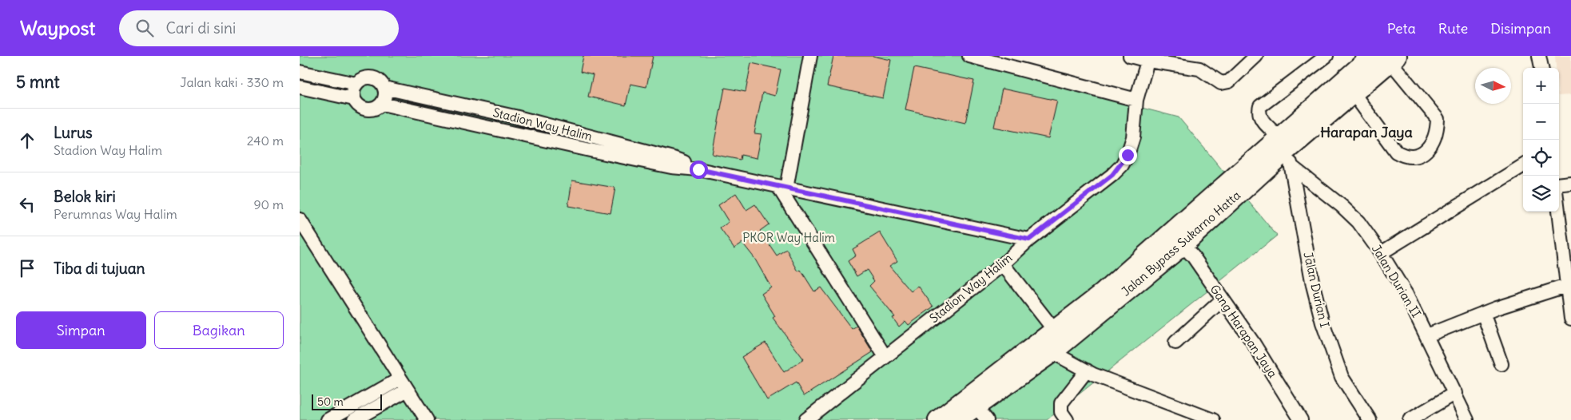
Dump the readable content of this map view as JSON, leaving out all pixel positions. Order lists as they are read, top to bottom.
{
  "streets": {
    "highway": ["Jalan Bypass Sukarno Hatta"],
    "street": [
      "Stadion Way Halim",
      "Jalan Durian II",
      "Jalan Durian I",
      "Gang Harapan Jaya"
    ]
  },
  "crossings": [
    ["Jalan Bypass Sukarno Hatta", "Jalan Durian II"],
    ["Jalan Bypass Sukarno Hatta", "Jalan Durian I"],
    ["Jalan Bypass Sukarno Hatta", "Gang Harapan Jaya"],
    ["Jalan Durian II", "Jalan Durian I"]
  ],
  "districts": ["Harapan Jaya"],
  "parks": ["PKOR Way Halim"],
  "scale_bar": "50 m",
  "north": "right",
  "page": {
    "header": "Waypost",
    "search": "Cari di sini",
    "nav": ["Peta", "Rute", "Disimpan"],
    "heading": ["5 mnt", "Jalan kaki · 330 m"],
    "map_buttons": ["+", "−"],
    "list": [
      ["Lurus", "Stadion Way Halim", "240 m"],
      ["Belok kiri", "Perumnas Way Halim", "90 m"],
      "Tiba di tujuan"
    ],
    "buttons": ["Simpan", "Bagikan"],
    "scale": "50 m"
  }
}
